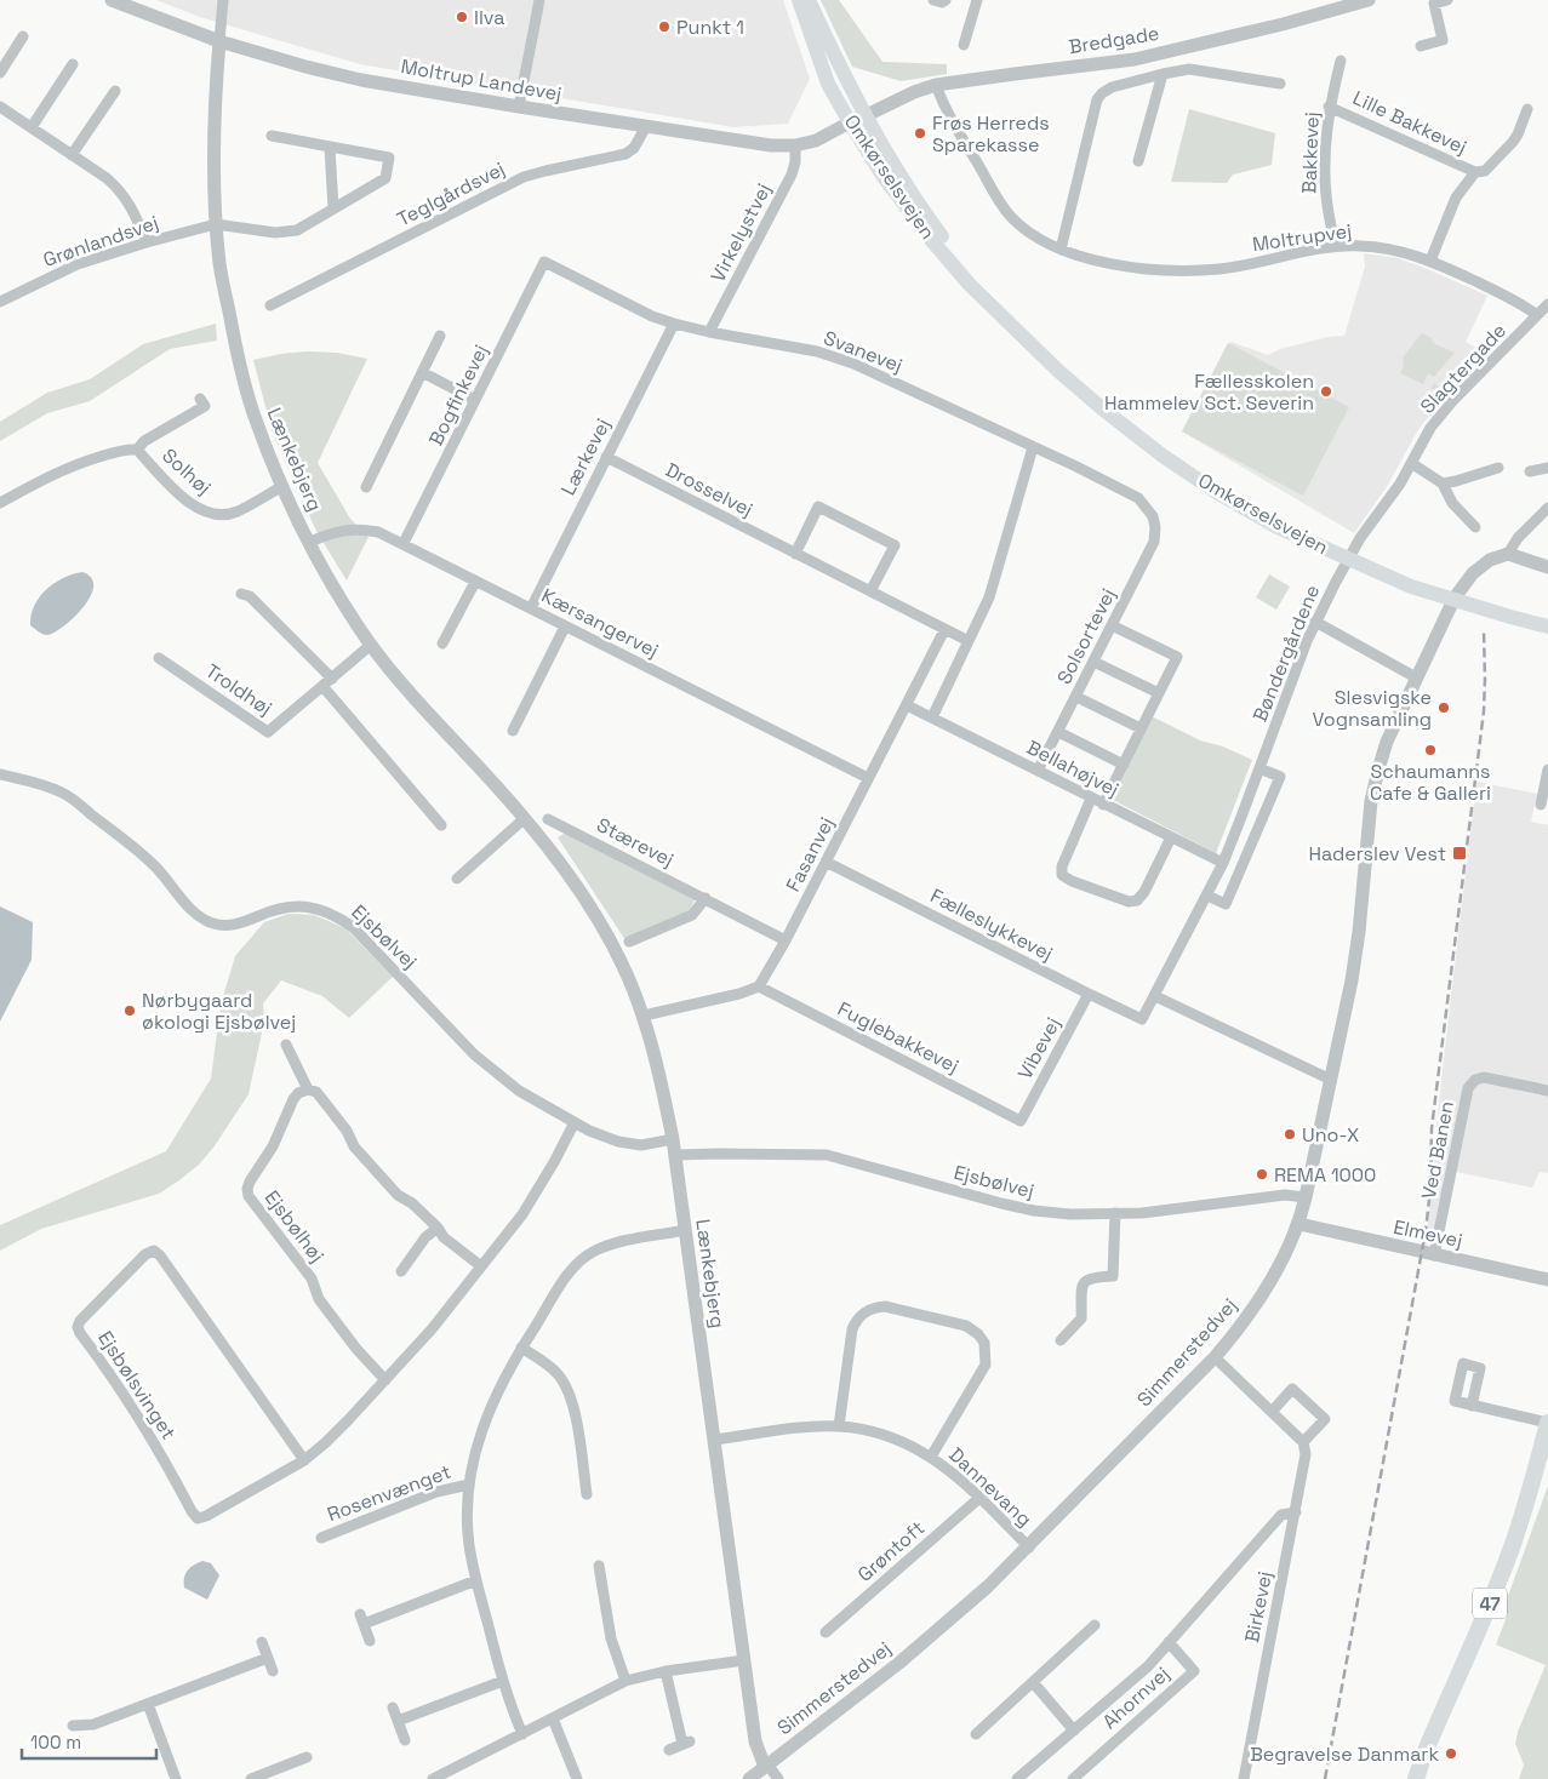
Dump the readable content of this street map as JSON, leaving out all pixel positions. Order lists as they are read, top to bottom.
{
  "streets": {
    "main road": ["Omkørselsvejen", "47"],
    "street": [
      "Bredgade",
      "Moltrup Landevej",
      "Lille Bakkevej",
      "Bakkevej",
      "Teglgårdsvej",
      "Virkelystvej",
      "Moltrupvej",
      "Grønlandsvej",
      "Svanevej",
      "Slagtergade",
      "Bogfinkevej",
      "Lærkevej",
      "Lænkebjerg",
      "Solhøj",
      "Drosselvej",
      "Kærsangervej",
      "Solsortevej",
      "Bøndergårdene",
      "Troldhøj",
      "Bellahøjvej",
      "Stærevej",
      "Fasanvej",
      "Fælleslykkevej",
      "Ejsbølvej",
      "Fuglebakkevej",
      "Vibevej",
      "Ved Banen",
      "Ejsbølhøj",
      "Elmevej",
      "Simmerstedvej",
      "Ejsbølsvinget",
      "Dannevang",
      "Rosenvænget",
      "Grøntoft",
      "Birkevej",
      "Ahornvej"
    ]
  },
  "crossings": [
    ["Bredgade", "Omkørselsvejen"],
    ["Bredgade", "Moltrupvej"],
    ["Moltrup Landevej", "Omkørselsvejen"],
    ["Moltrup Landevej", "Teglgårdsvej"],
    ["Moltrup Landevej", "Virkelystvej"],
    ["Moltrup Landevej", "Lænkebjerg"],
    ["Lille Bakkevej", "Bakkevej"],
    ["Bakkevej", "Moltrupvej"],
    ["Virkelystvej", "Svanevej"],
    ["Moltrupvej", "Slagtergade"],
    ["Grønlandsvej", "Lænkebjerg"],
    ["Svanevej", "Bogfinkevej"],
    ["Svanevej", "Lærkevej"],
    ["Svanevej", "Solsortevej"],
    ["Slagtergade", "Bøndergårdene"],
    ["Bogfinkevej", "Kærsangervej"],
    ["Lærkevej", "Drosselvej"],
    ["Lærkevej", "Kærsangervej"],
    ["Lænkebjerg", "Solhøj"],
    ["Lænkebjerg", "Kærsangervej"],
    ["Lænkebjerg", "Troldhøj"],
    ["Lænkebjerg", "Ejsbølvej"],
    ["Lænkebjerg", "Simmerstedvej"],
    ["Lænkebjerg", "Dannevang"],
    ["Lænkebjerg", "Rosenvænget"],
    ["Drosselvej", "Fasanvej"],
    ["Kærsangervej", "Fasanvej"],
    ["Solsortevej", "Bellahøjvej"],
    ["Bøndergårdene", "Bellahøjvej"],
    ["Bøndergårdene", "Fælleslykkevej"],
    ["Bellahøjvej", "Fasanvej"],
    ["Stærevej", "Fasanvej"],
    ["Fasanvej", "Fælleslykkevej"],
    ["Fasanvej", "Fuglebakkevej"],
    ["Fælleslykkevej", "Vibevej"],
    ["Ejsbølvej", "Simmerstedvej"],
    ["Ejsbølvej", "Ejsbølsvinget"],
    ["Fuglebakkevej", "Vibevej"],
    ["Ved Banen", "Elmevej"],
    ["Ejsbølhøj", "Ejsbølsvinget"],
    ["Elmevej", "Simmerstedvej"],
    ["Simmerstedvej", "Dannevang"],
    ["Dannevang", "Grøntoft"],
    ["Birkevej", "Ahornvej"]
  ],
  "places": {
    "other": [
      "Ilva",
      "Punkt 1",
      "Frøs Herreds Sparekasse",
      "Fællesskolen Hammelev Sct. Severin",
      "Slesvigske Vognsamling",
      "Schaumanns Cafe & Galleri",
      "Nørbygaard økologi Ejsbølvej",
      "Uno-X",
      "REMA 1000",
      "Begravelse Danmark"
    ],
    "transit": ["Haderslev Vest"]
  },
  "scale_bar": "100 m"
}
